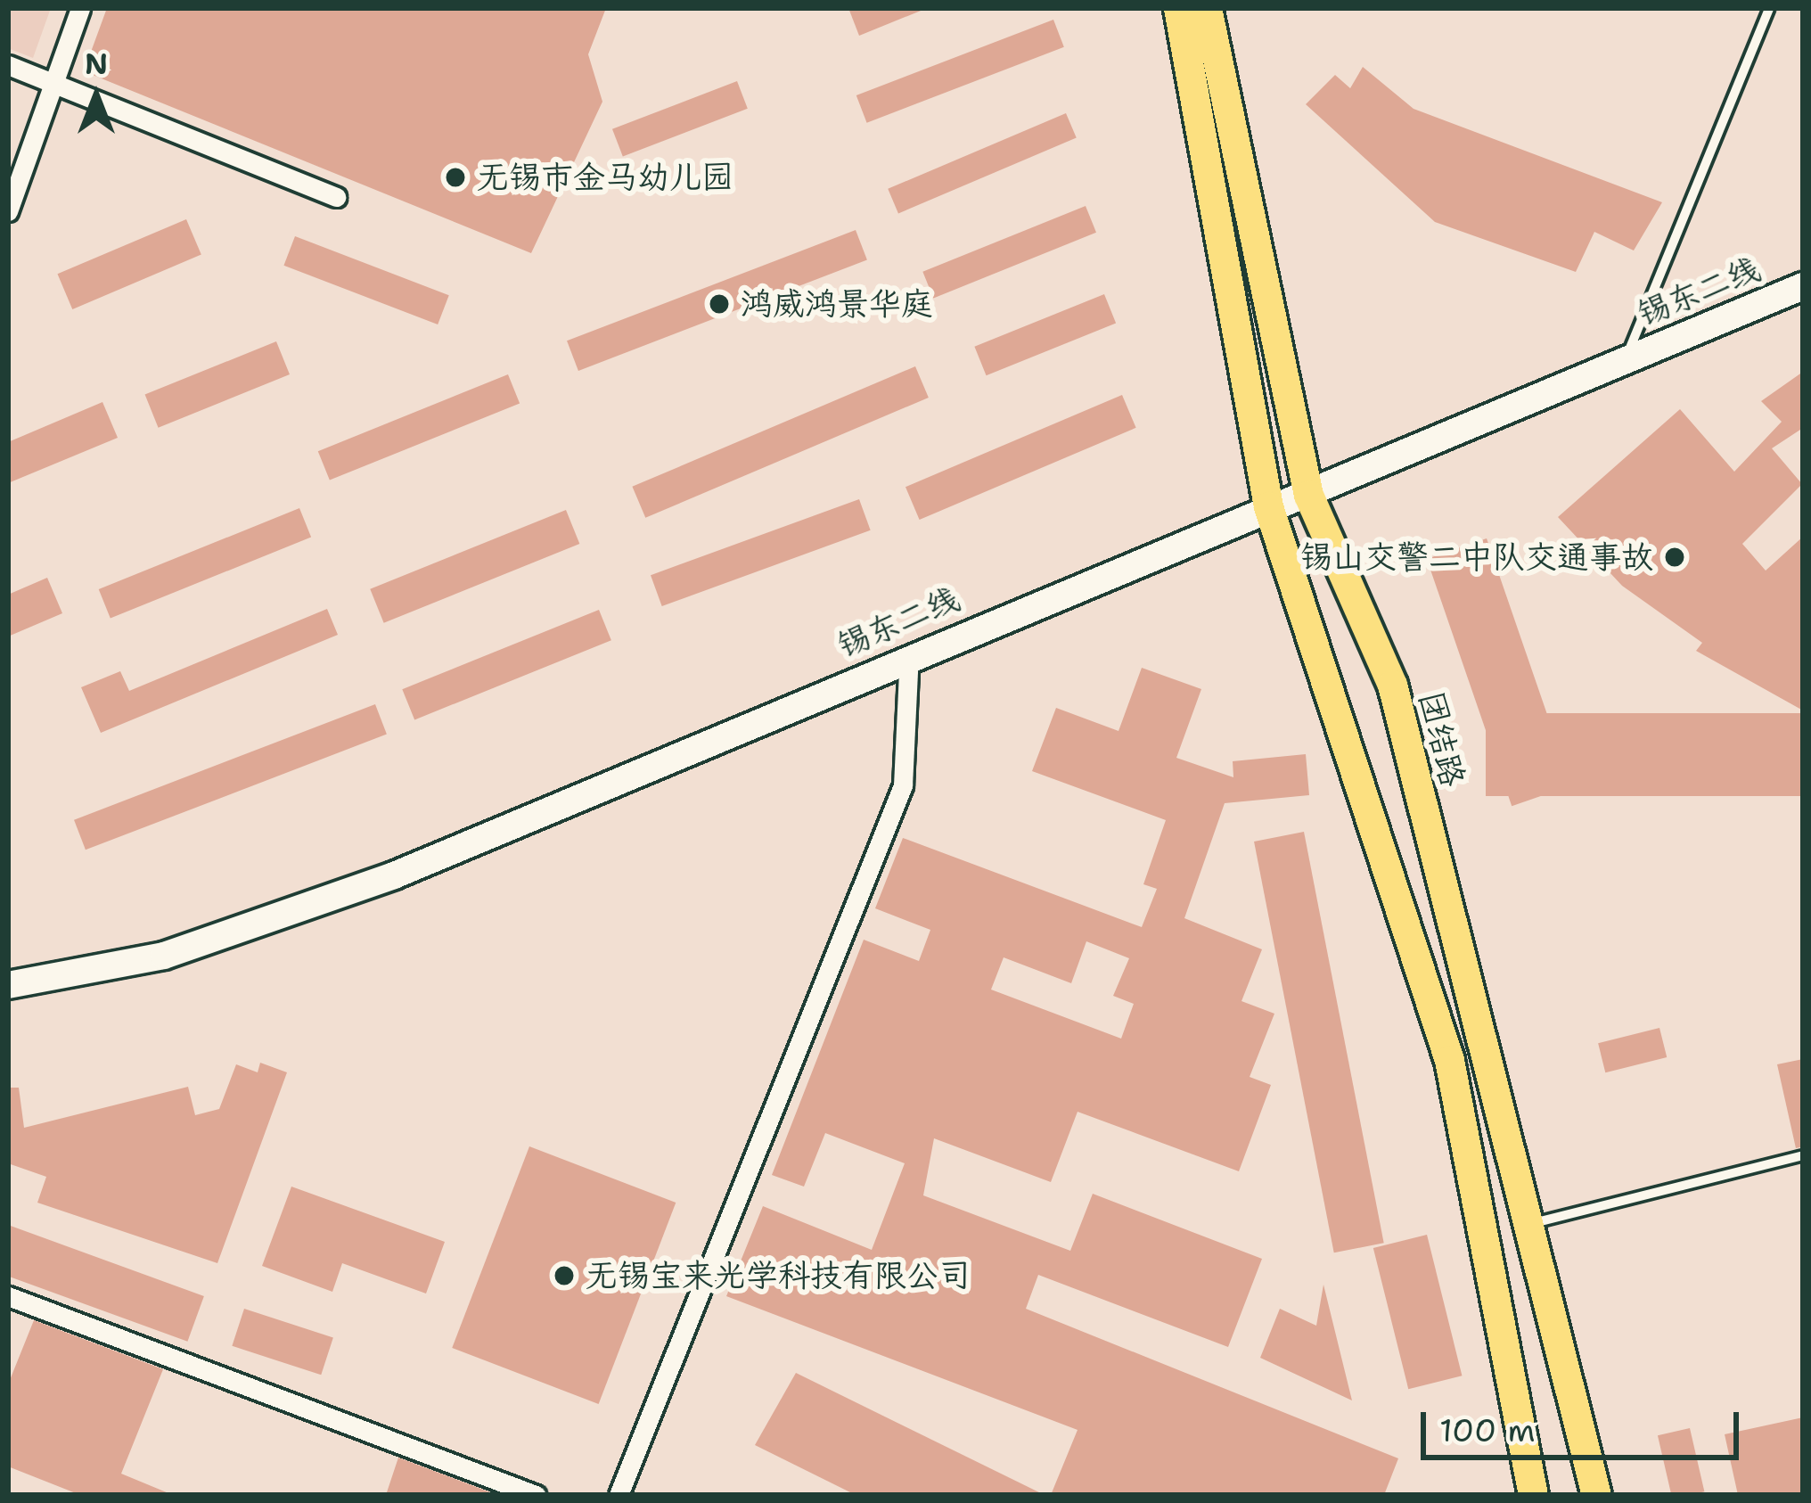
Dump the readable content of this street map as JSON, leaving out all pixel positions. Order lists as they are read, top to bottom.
{
  "streets": {
    "main road": ["锡东二线", "团结路"]
  },
  "crossings": [
    ["锡东二线", "团结路"]
  ],
  "places": [
    "无锡市金马幼儿园",
    "鸿威鸿景华庭",
    "锡山交警二中队交通事故",
    "无锡宝来光学科技有限公司"
  ],
  "scale_bar": "100 m",
  "north": "top"
}
